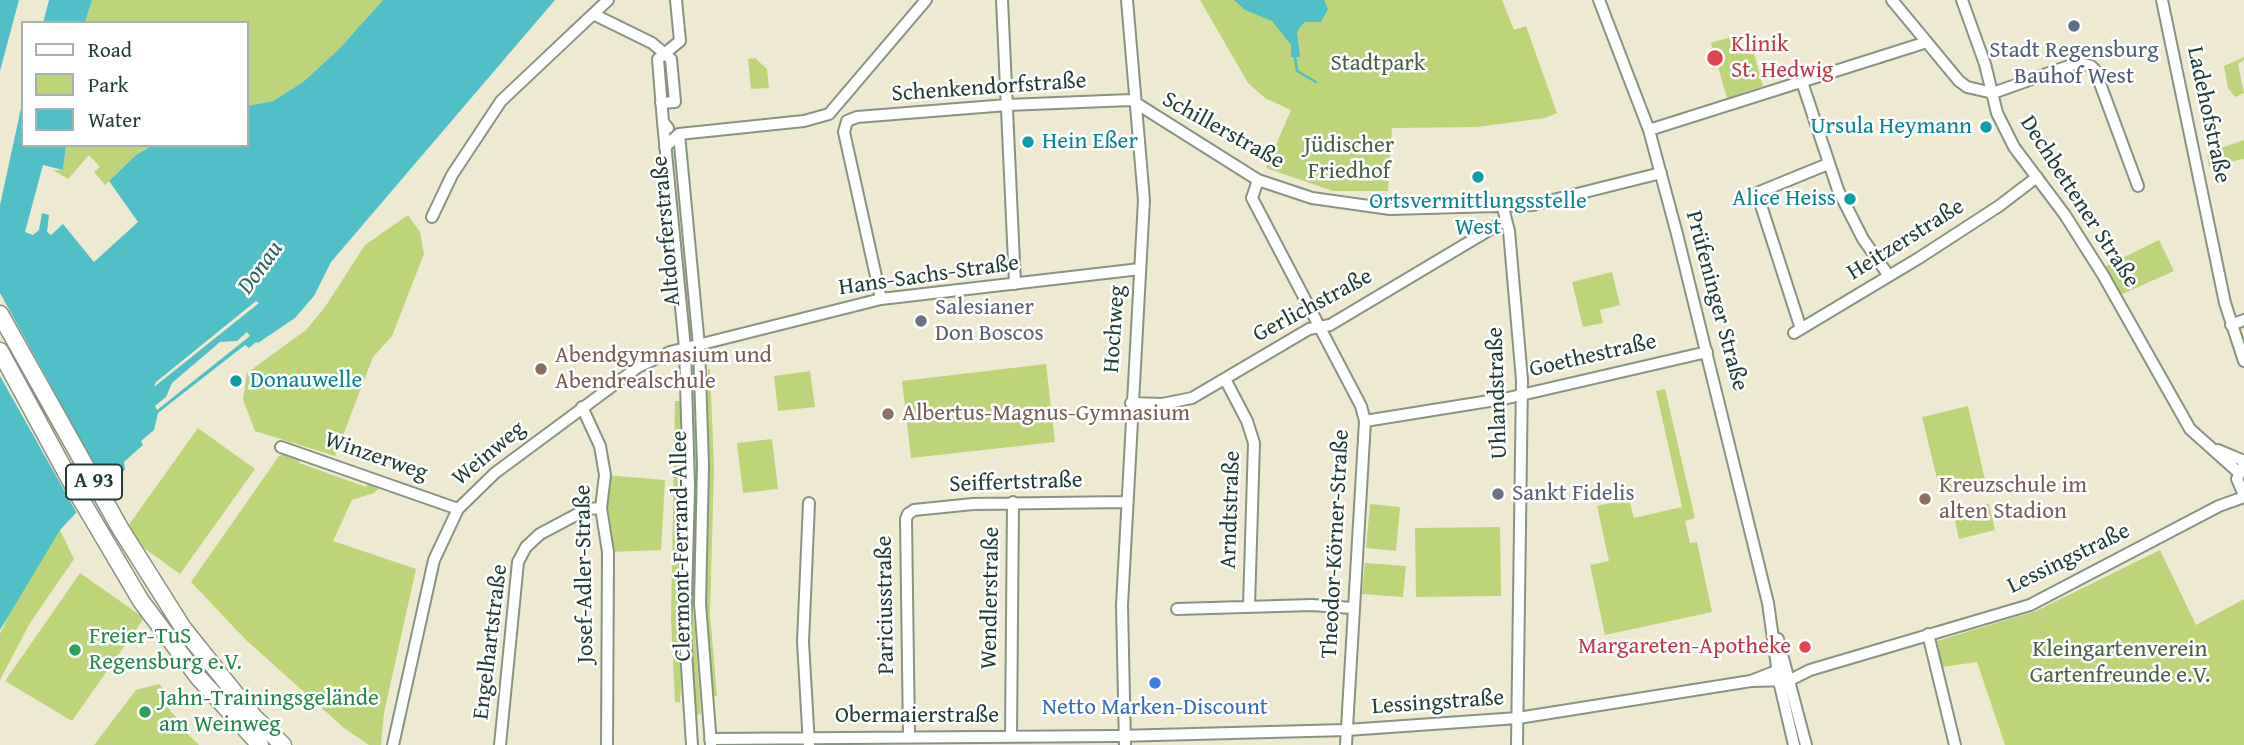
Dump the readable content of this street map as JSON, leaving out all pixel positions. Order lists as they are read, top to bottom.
{
  "streets": {
    "highway": ["A 93"],
    "street": [
      "Schenkendorfstraße",
      "Ladehofstraße",
      "Schillerstraße",
      "Dechbettener Straße",
      "Altdorferstraße",
      "Heitzerstraße",
      "Hans-Sachs-Straße",
      "Prüfeninger Straße",
      "Gerlichstraße",
      "Hochweg",
      "Goethestraße",
      "Uhlandstraße",
      "Weinweg",
      "Winzerweg",
      "Seiffertstraße",
      "Arndtstraße",
      "Theodor-Körner-Straße",
      "Clermont-Ferrand-Allee",
      "Lessingstraße",
      "Josef-Adler-Straße",
      "Wendlerstraße",
      "Pariciusstraße",
      "Engelhartstraße",
      "Obermaierstraße"
    ]
  },
  "crossings": [
    ["Schenkendorfstraße", "Schillerstraße"],
    ["Schenkendorfstraße", "Hans-Sachs-Straße"],
    ["Schenkendorfstraße", "Hochweg"],
    ["Schillerstraße", "Prüfeninger Straße"],
    ["Schillerstraße", "Hochweg"],
    ["Schillerstraße", "Uhlandstraße"],
    ["Schillerstraße", "Theodor-Körner-Straße"],
    ["Dechbettener Straße", "Heitzerstraße"],
    ["Dechbettener Straße", "Lessingstraße"],
    ["Altdorferstraße", "Hans-Sachs-Straße"],
    ["Altdorferstraße", "Weinweg"],
    ["Altdorferstraße", "Clermont-Ferrand-Allee"],
    ["Hans-Sachs-Straße", "Hochweg"],
    ["Hans-Sachs-Straße", "Weinweg"],
    ["Hans-Sachs-Straße", "Clermont-Ferrand-Allee"],
    ["Prüfeninger Straße", "Goethestraße"],
    ["Prüfeninger Straße", "Lessingstraße"],
    ["Gerlichstraße", "Hochweg"],
    ["Gerlichstraße", "Uhlandstraße"],
    ["Gerlichstraße", "Arndtstraße"],
    ["Gerlichstraße", "Theodor-Körner-Straße"],
    ["Hochweg", "Seiffertstraße"],
    ["Hochweg", "Lessingstraße"],
    ["Hochweg", "Obermaierstraße"],
    ["Goethestraße", "Uhlandstraße"],
    ["Goethestraße", "Theodor-Körner-Straße"],
    ["Uhlandstraße", "Lessingstraße"],
    ["Weinweg", "Winzerweg"],
    ["Weinweg", "Clermont-Ferrand-Allee"],
    ["Weinweg", "Josef-Adler-Straße"],
    ["Seiffertstraße", "Wendlerstraße"],
    ["Seiffertstraße", "Pariciusstraße"],
    ["Theodor-Körner-Straße", "Lessingstraße"],
    ["Clermont-Ferrand-Allee", "Obermaierstraße"],
    ["Lessingstraße", "Obermaierstraße"],
    ["Josef-Adler-Straße", "Engelhartstraße"],
    ["Wendlerstraße", "Obermaierstraße"],
    ["Pariciusstraße", "Obermaierstraße"]
  ],
  "water": ["Donau"],
  "parks": ["Stadtpark", "Jüdischer Friedhof", "Kleingartenverein Gartenfreunde e.V."],
  "places": [
    "Stadt Regensburg Bauhof West",
    "Klinik St. Hedwig",
    "Ursula Heymann",
    "Hein Eßer",
    "Ortsvermittlungsstelle West",
    "Alice Heiss",
    "Salesianer Don Boscos",
    "Abendgymnasium und Abendrealschule",
    "Donauwelle",
    "Albertus-Magnus-Gymnasium",
    "Sankt Fidelis",
    "Kreuzschule im alten Stadion",
    "Margareten-Apotheke",
    "Freier-TuS Regensburg e.V.",
    "Netto Marken-Discount",
    "Jahn-Trainingsgelände am Weinweg"
  ],
  "legend": ["Road", "Park", "Water"]
}
